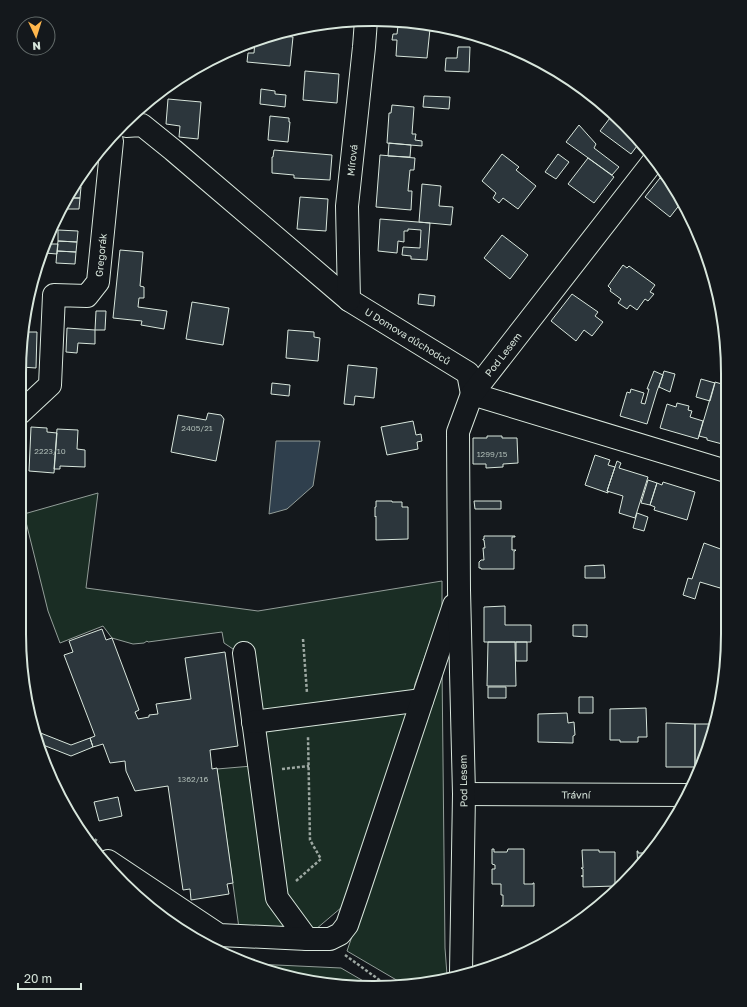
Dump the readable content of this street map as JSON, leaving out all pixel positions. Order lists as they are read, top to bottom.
{
  "streets": {
    "street": [
      "Mírová",
      "Gregorák",
      "U Domova důchodců",
      "Pod Lesem",
      "Trávní"
    ]
  },
  "crossings": [
    ["Mírová", "U Domova důchodců"],
    ["U Domova důchodců", "Pod Lesem"],
    ["Pod Lesem", "Trávní"]
  ],
  "house_numbers": [
    "2405/21",
    "2223/10",
    "1299/15",
    "1362/16"
  ],
  "scale_bar": "20 m",
  "north": "bottom"
}
